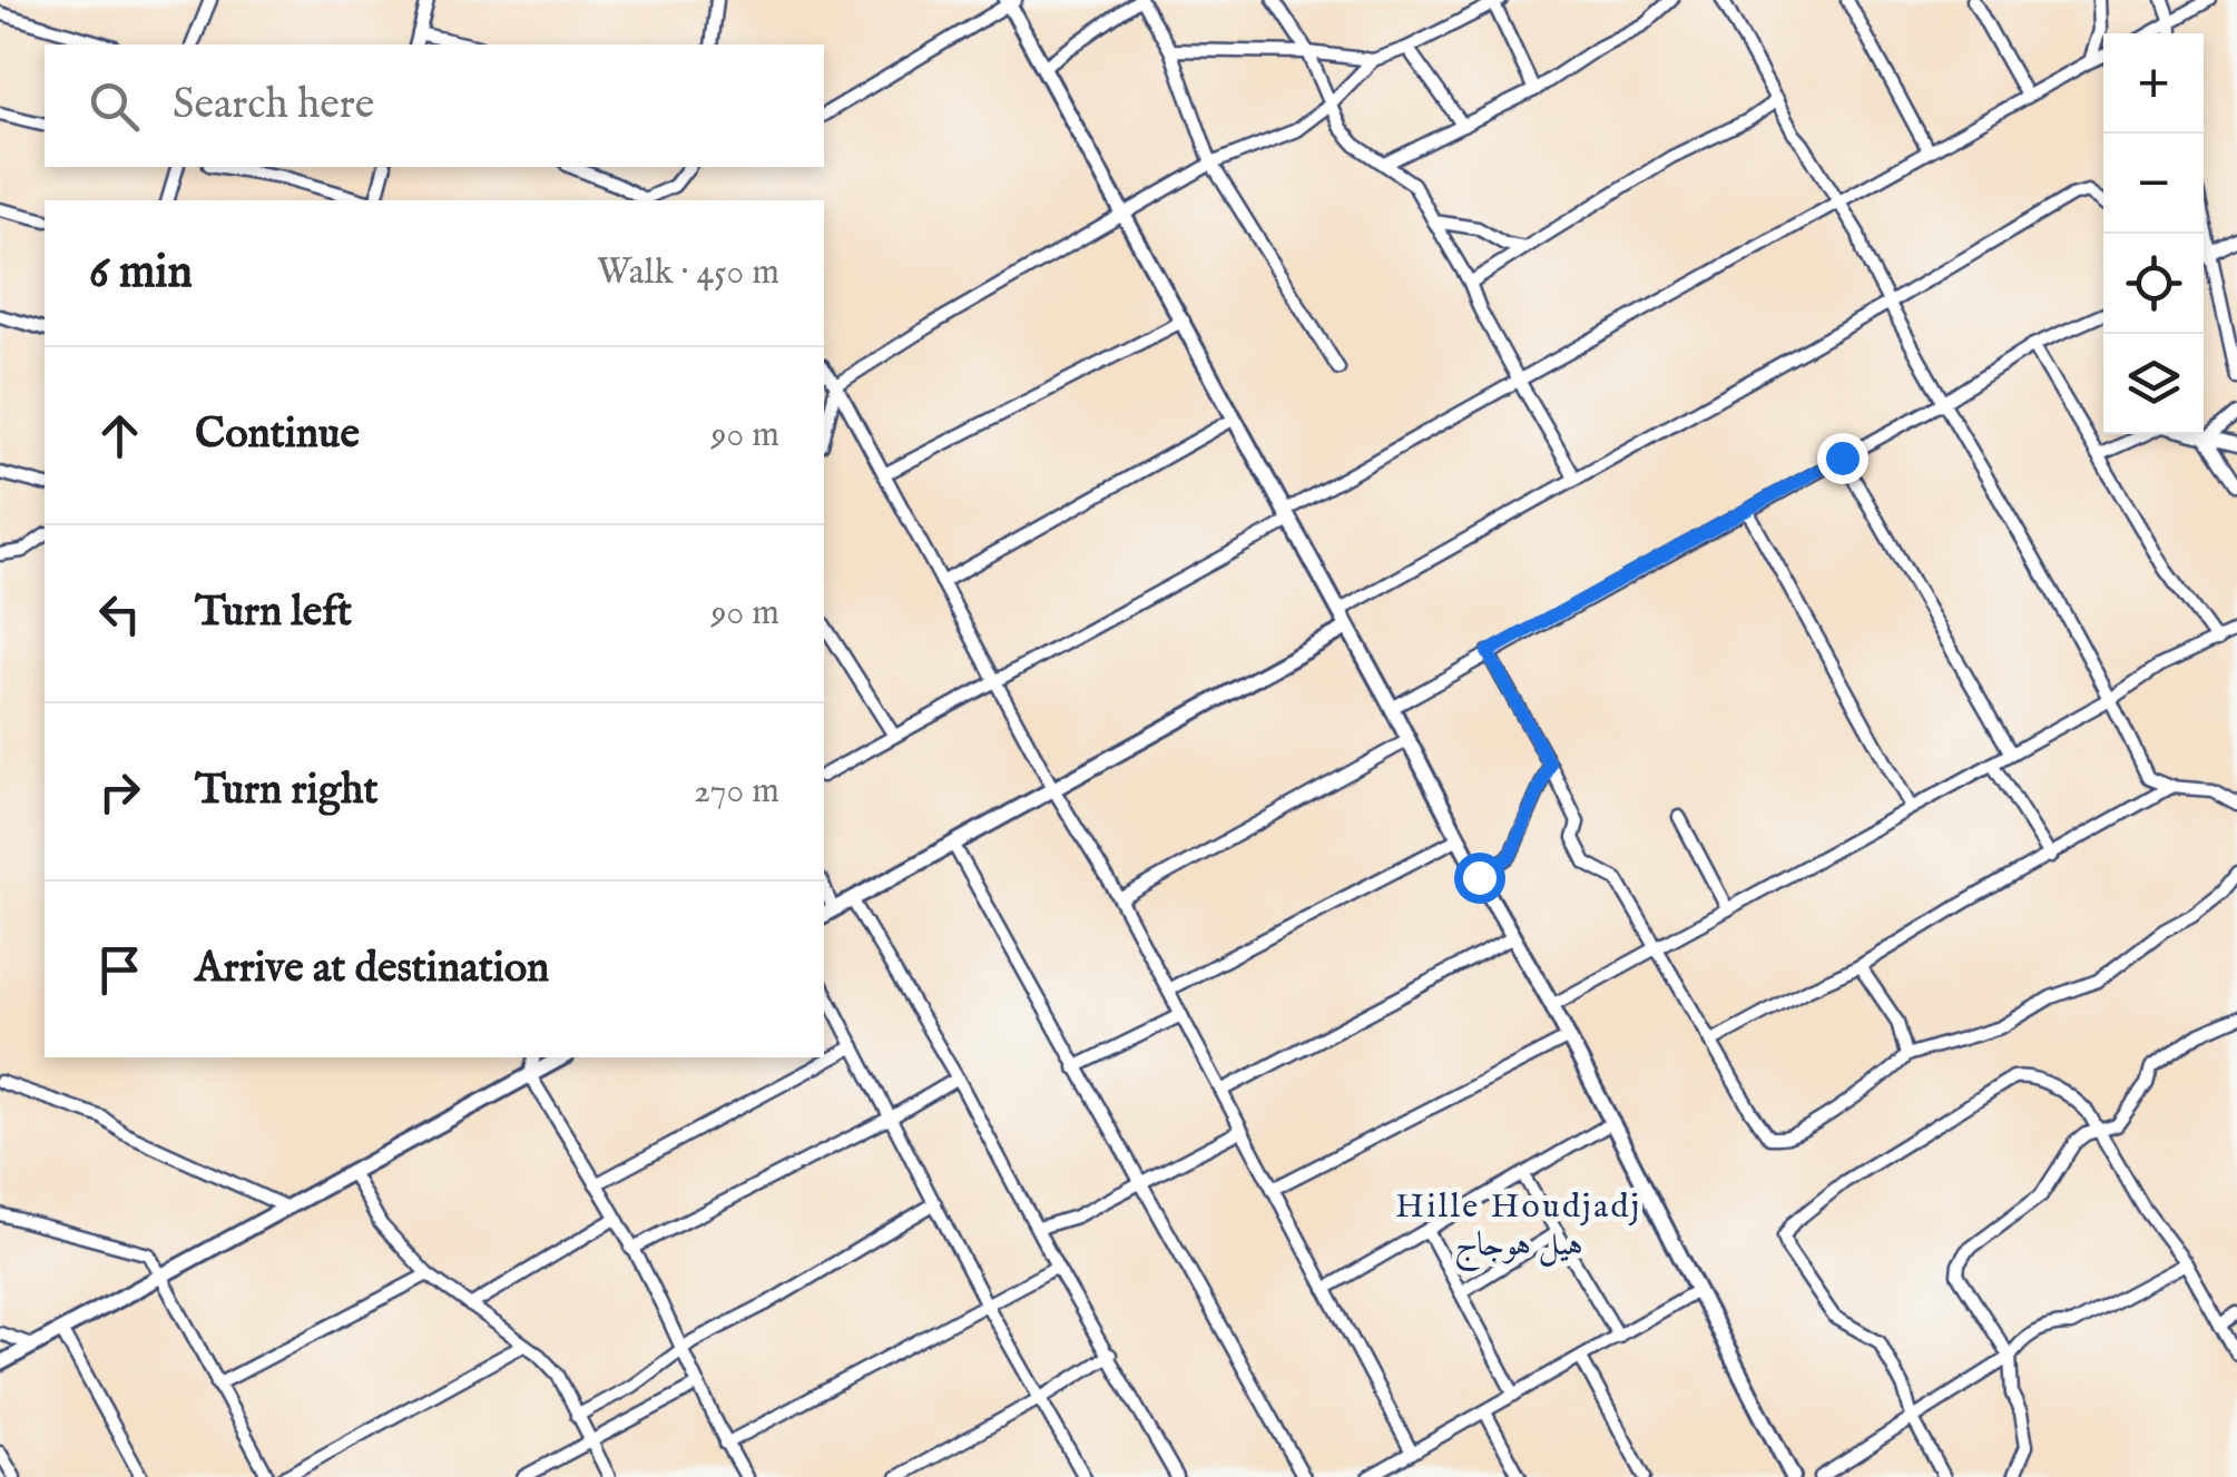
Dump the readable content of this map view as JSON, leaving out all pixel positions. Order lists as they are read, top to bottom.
{
  "districts": ["Hille Houdjadj هيل هوجاج"],
  "page": {
    "map_buttons": ["+", "−"],
    "search": "Search here",
    "heading": ["6 min", "Walk · 450 m"],
    "list": [
      ["Continue", "90 m"],
      ["Turn left", "90 m"],
      ["Turn right", "270 m"],
      "Arrive at destination"
    ]
  }
}
